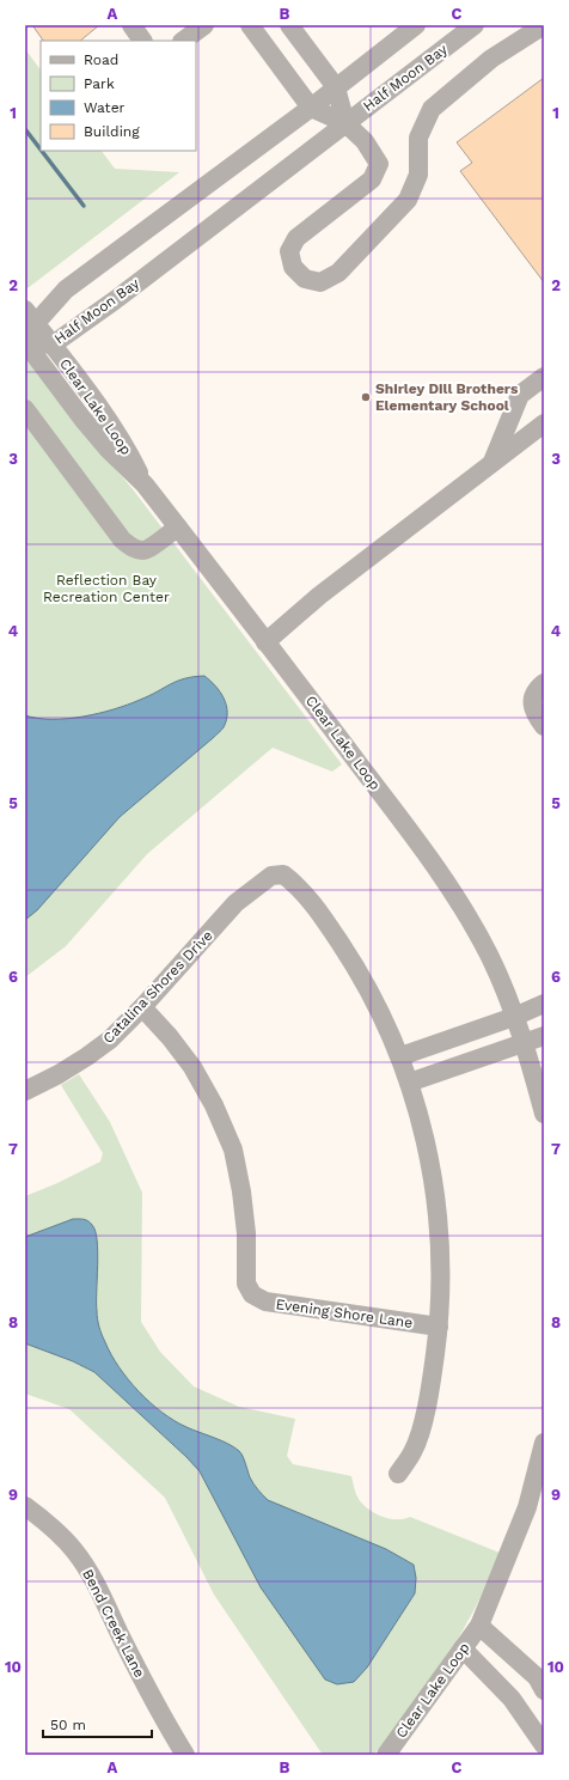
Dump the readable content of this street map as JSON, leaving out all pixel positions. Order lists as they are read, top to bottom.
{
  "streets": {
    "street": [
      "Half Moon Bay",
      "Clear Lake Loop",
      "Catalina Shores Drive",
      "Evening Shore Lane",
      "Bend Creek Lane"
    ]
  },
  "crossings": [
    ["Half Moon Bay", "Clear Lake Loop"],
    ["Catalina Shores Drive", "Evening Shore Lane"]
  ],
  "parks": ["Reflection Bay Recreation Center"],
  "places": ["Shirley Dill Brothers Elementary School"],
  "legend": [
    "Road",
    "Park",
    "Water",
    "Building"
  ],
  "scale_bar": "50 m",
  "grid": {
    "columns": ["A", "B", "C"],
    "rows": [
      "1",
      "2",
      "3",
      "4",
      "5",
      "6",
      "7",
      "8",
      "9",
      "10"
    ]
  }
}
